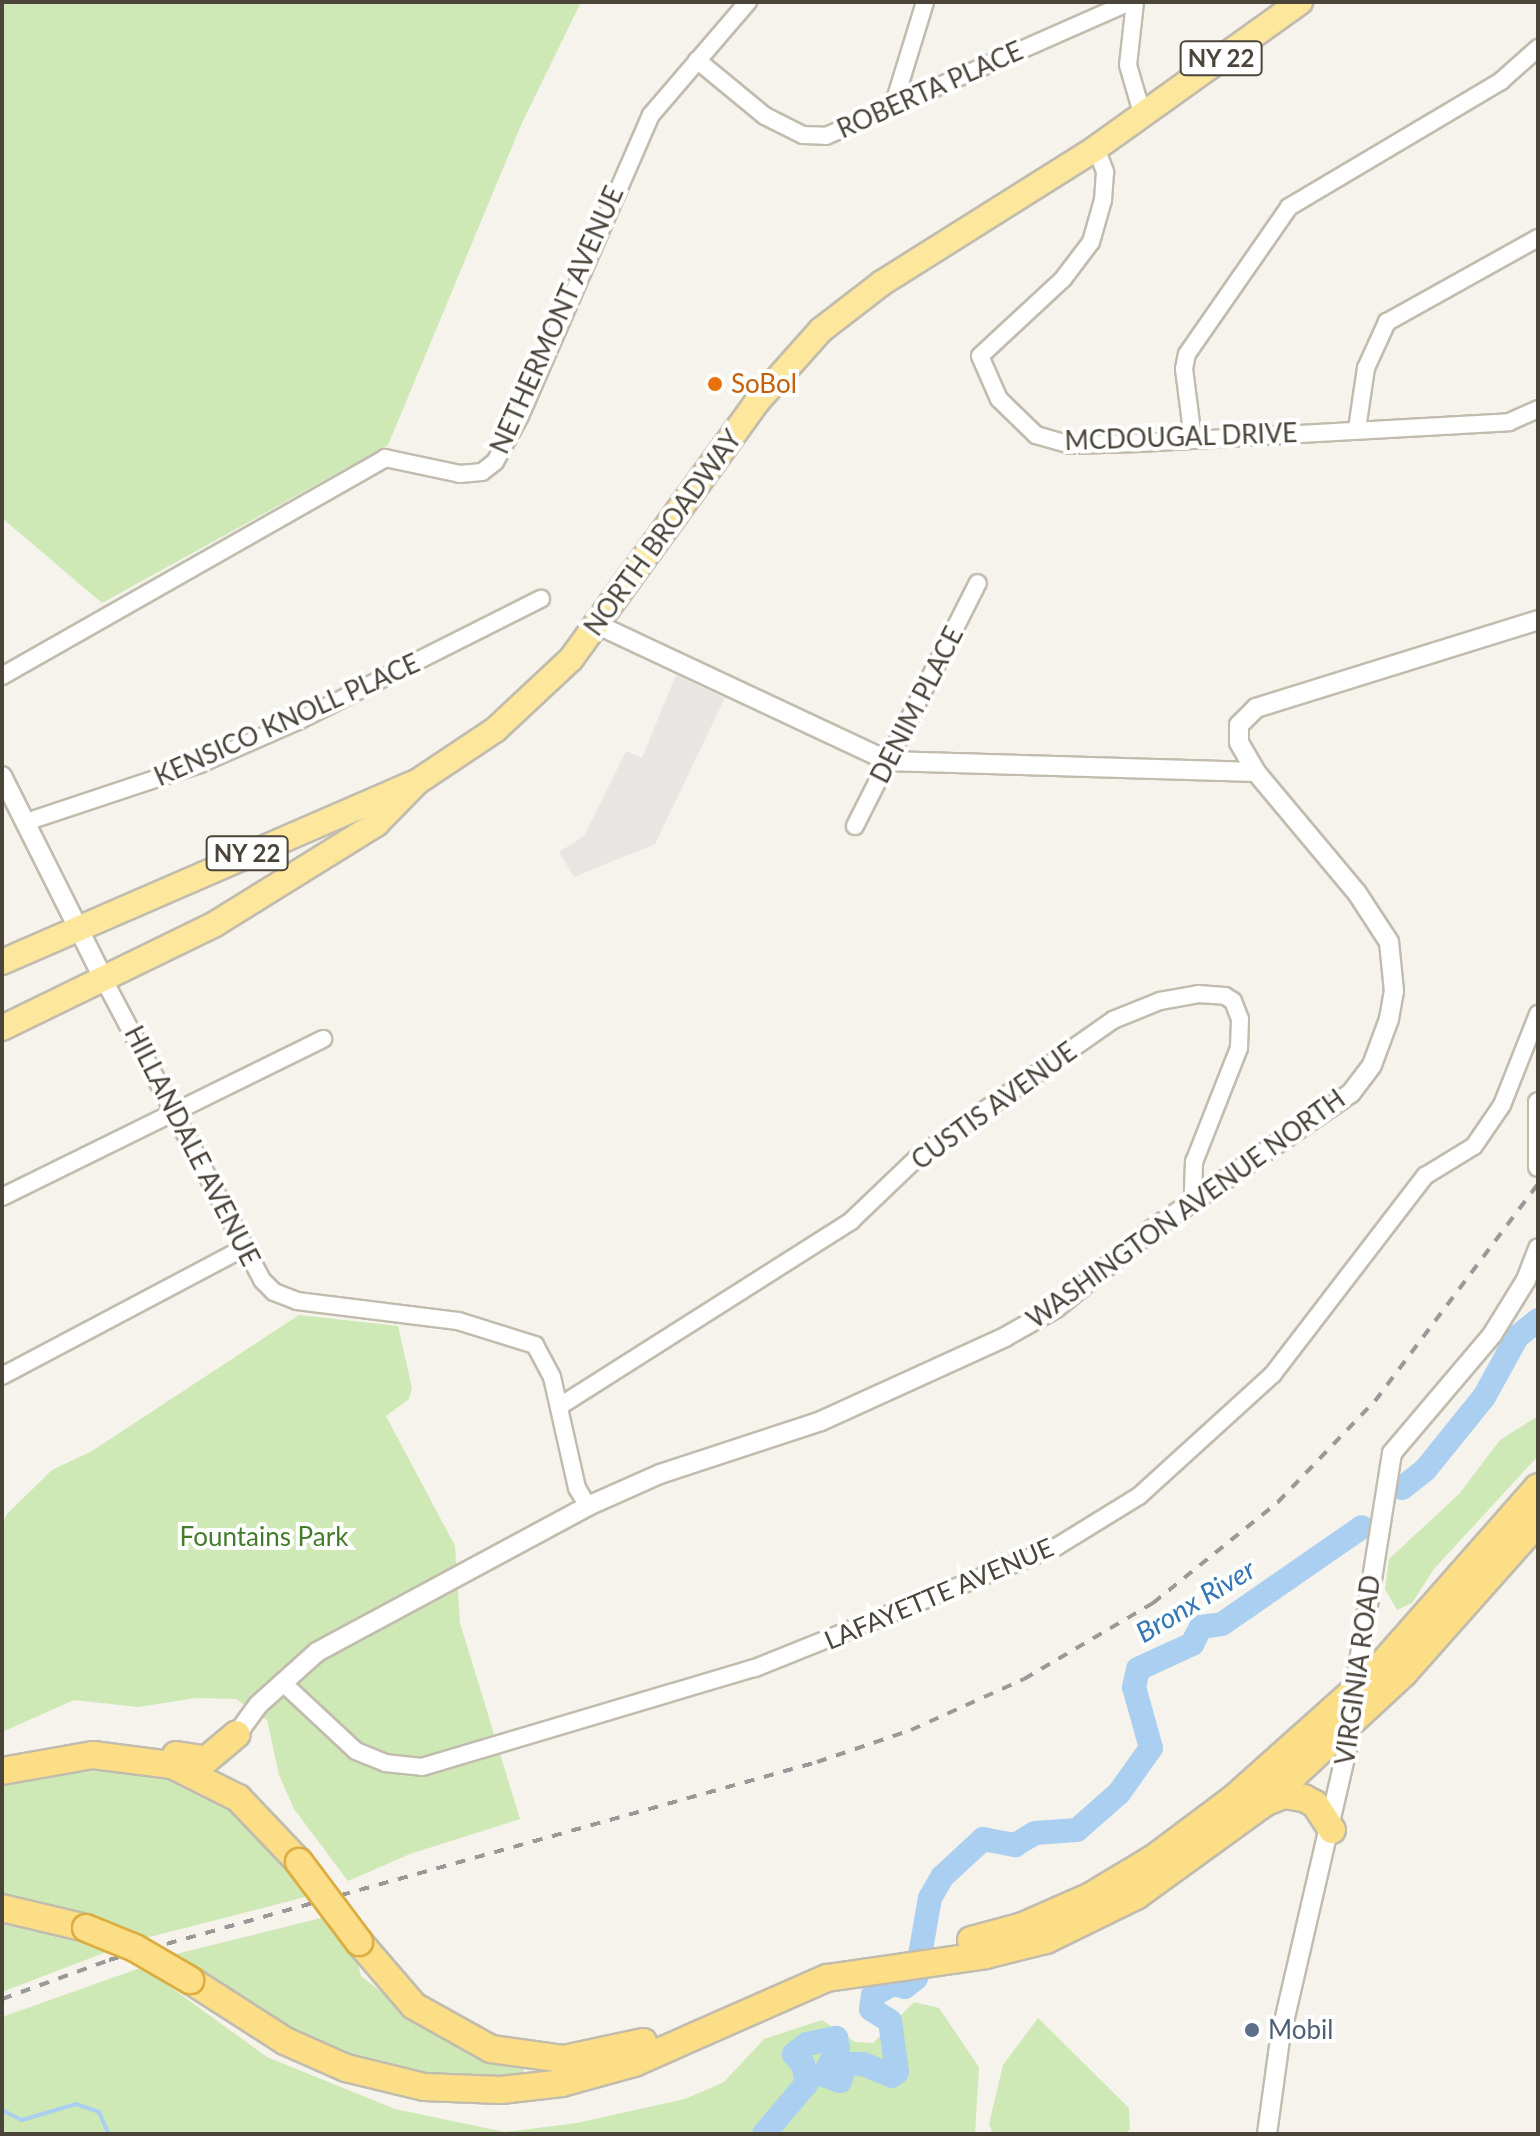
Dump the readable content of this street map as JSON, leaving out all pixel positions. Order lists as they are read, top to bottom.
{
  "streets": {
    "main road": ["NY 22", "NORTH BROADWAY"],
    "street": [
      "ROBERTA PLACE",
      "NETHERMONT AVENUE",
      "MCDOUGAL DRIVE",
      "DENIM PLACE",
      "KENSICO KNOLL PLACE",
      "CUSTIS AVENUE",
      "HILLANDALE AVENUE",
      "WASHINGTON AVENUE NORTH",
      "LAFAYETTE AVENUE",
      "VIRGINIA ROAD"
    ]
  },
  "crossings": [
    ["NY 22", "NORTH BROADWAY"],
    ["NY 22", "HILLANDALE AVENUE"],
    ["ROBERTA PLACE", "NETHERMONT AVENUE"],
    ["MCDOUGAL DRIVE", "NORTH BROADWAY"],
    ["NORTH BROADWAY", "HILLANDALE AVENUE"],
    ["KENSICO KNOLL PLACE", "HILLANDALE AVENUE"],
    ["CUSTIS AVENUE", "HILLANDALE AVENUE"],
    ["CUSTIS AVENUE", "WASHINGTON AVENUE NORTH"],
    ["HILLANDALE AVENUE", "WASHINGTON AVENUE NORTH"],
    ["WASHINGTON AVENUE NORTH", "LAFAYETTE AVENUE"]
  ],
  "water": ["Bronx River"],
  "parks": ["Fountains Park"],
  "places": ["SoBol", "Mobil"]
}
